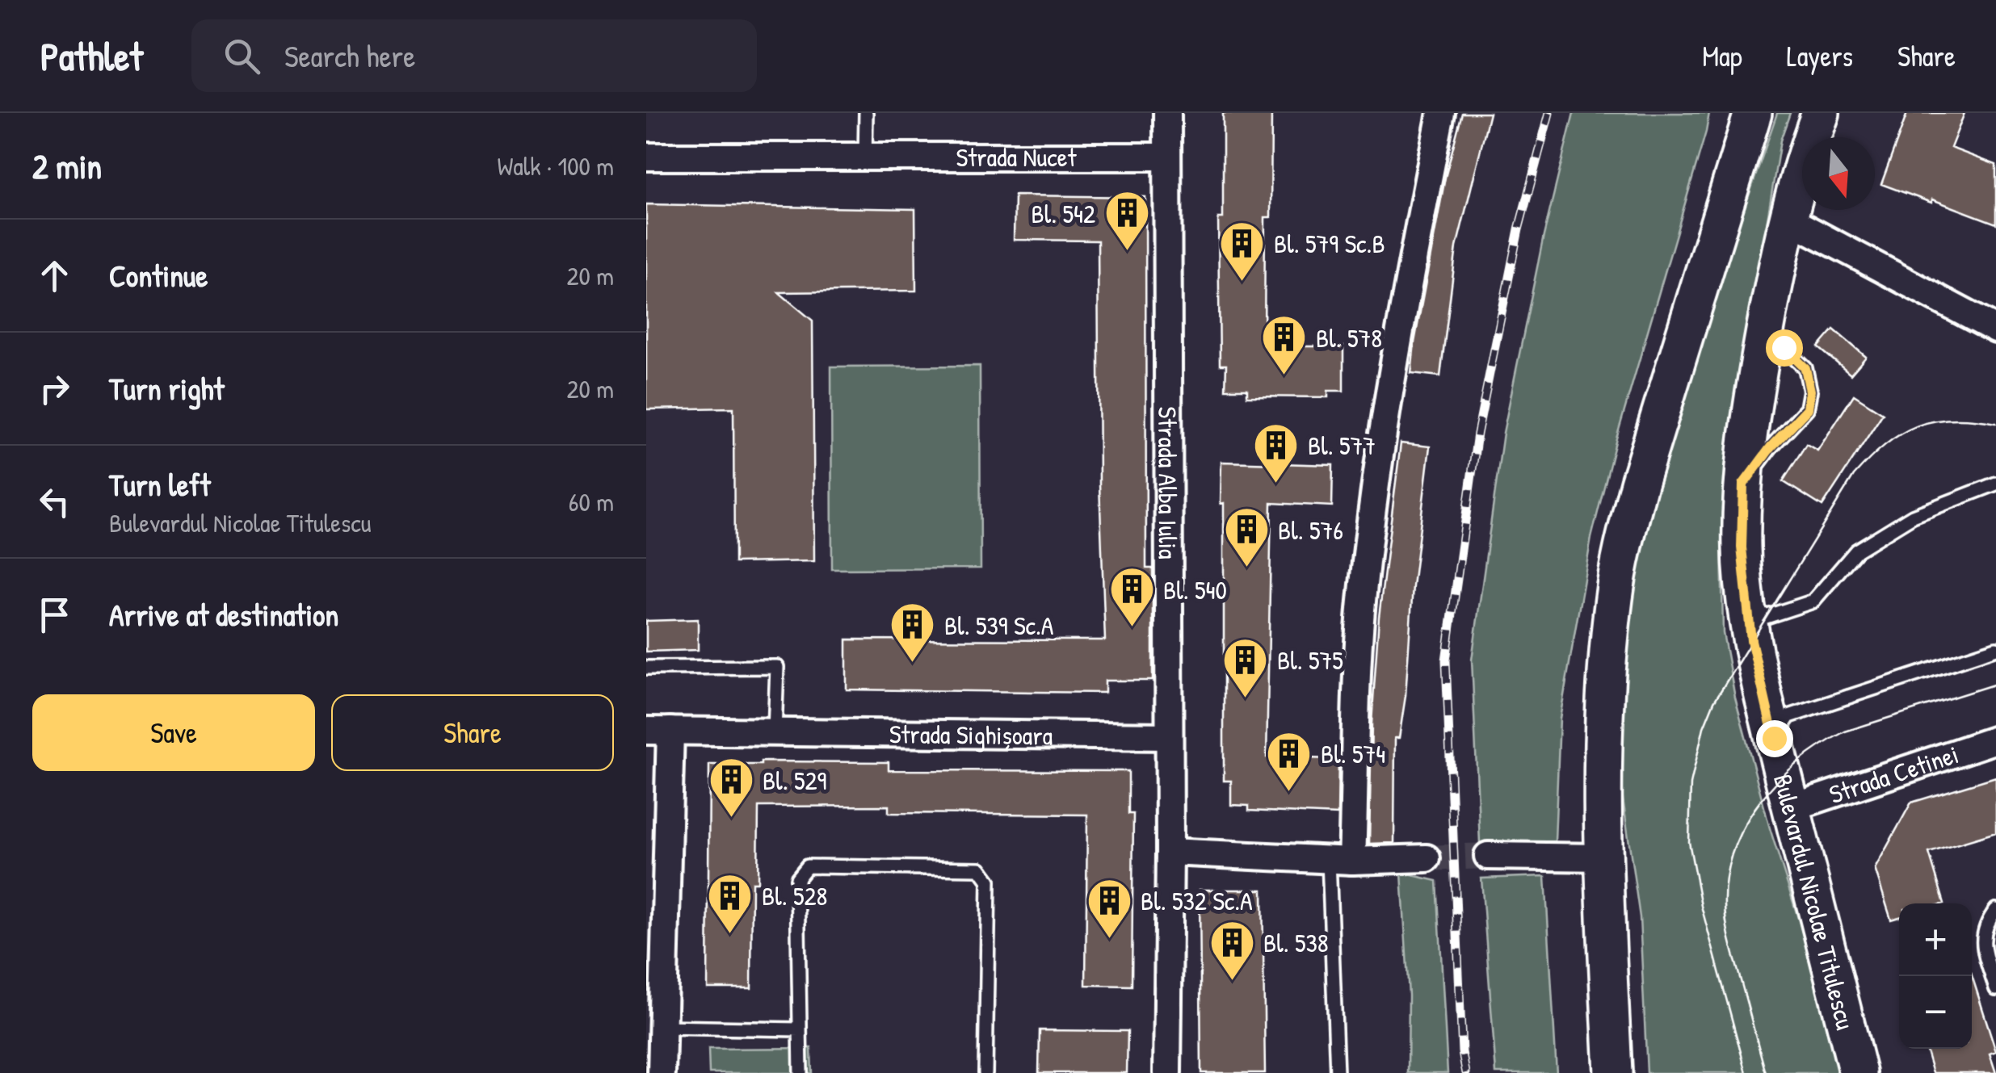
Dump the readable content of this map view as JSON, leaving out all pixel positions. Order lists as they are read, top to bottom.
{
  "streets": {
    "main road": ["Bulevardul Nicolae Titulescu"],
    "street": [
      "Strada Nucet",
      "Strada Alba Iulia",
      "Strada Sighișoara",
      "Strada Cetinei"
    ]
  },
  "crossings": [
    ["Strada Nucet", "Strada Alba Iulia"],
    ["Strada Alba Iulia", "Strada Sighișoara"],
    ["Strada Cetinei", "Bulevardul Nicolae Titulescu"]
  ],
  "places": {
    "building": [
      "Bl. 542",
      "Bl. 579 Sc.B",
      "Bl. 578",
      "Bl. 577",
      "Bl. 576",
      "Bl. 540",
      "Bl. 539 Sc.A",
      "Bl. 575",
      "Bl. 574",
      "Bl. 529",
      "Bl. 528",
      "Bl. 532 Sc.A",
      "Bl. 538"
    ]
  },
  "north": "bottom",
  "page": {
    "header": "Pathlet",
    "search": "Search here",
    "nav": ["Map", "Layers", "Share"],
    "heading": ["2 min", "Walk · 100 m"],
    "list": [
      ["Continue", "20 m"],
      ["Turn right", "20 m"],
      ["Turn left", "Bulevardul Nicolae Titulescu", "60 m"],
      "Arrive at destination"
    ],
    "buttons": ["Save", "Share"],
    "map_buttons": ["+", "−"]
  }
}
